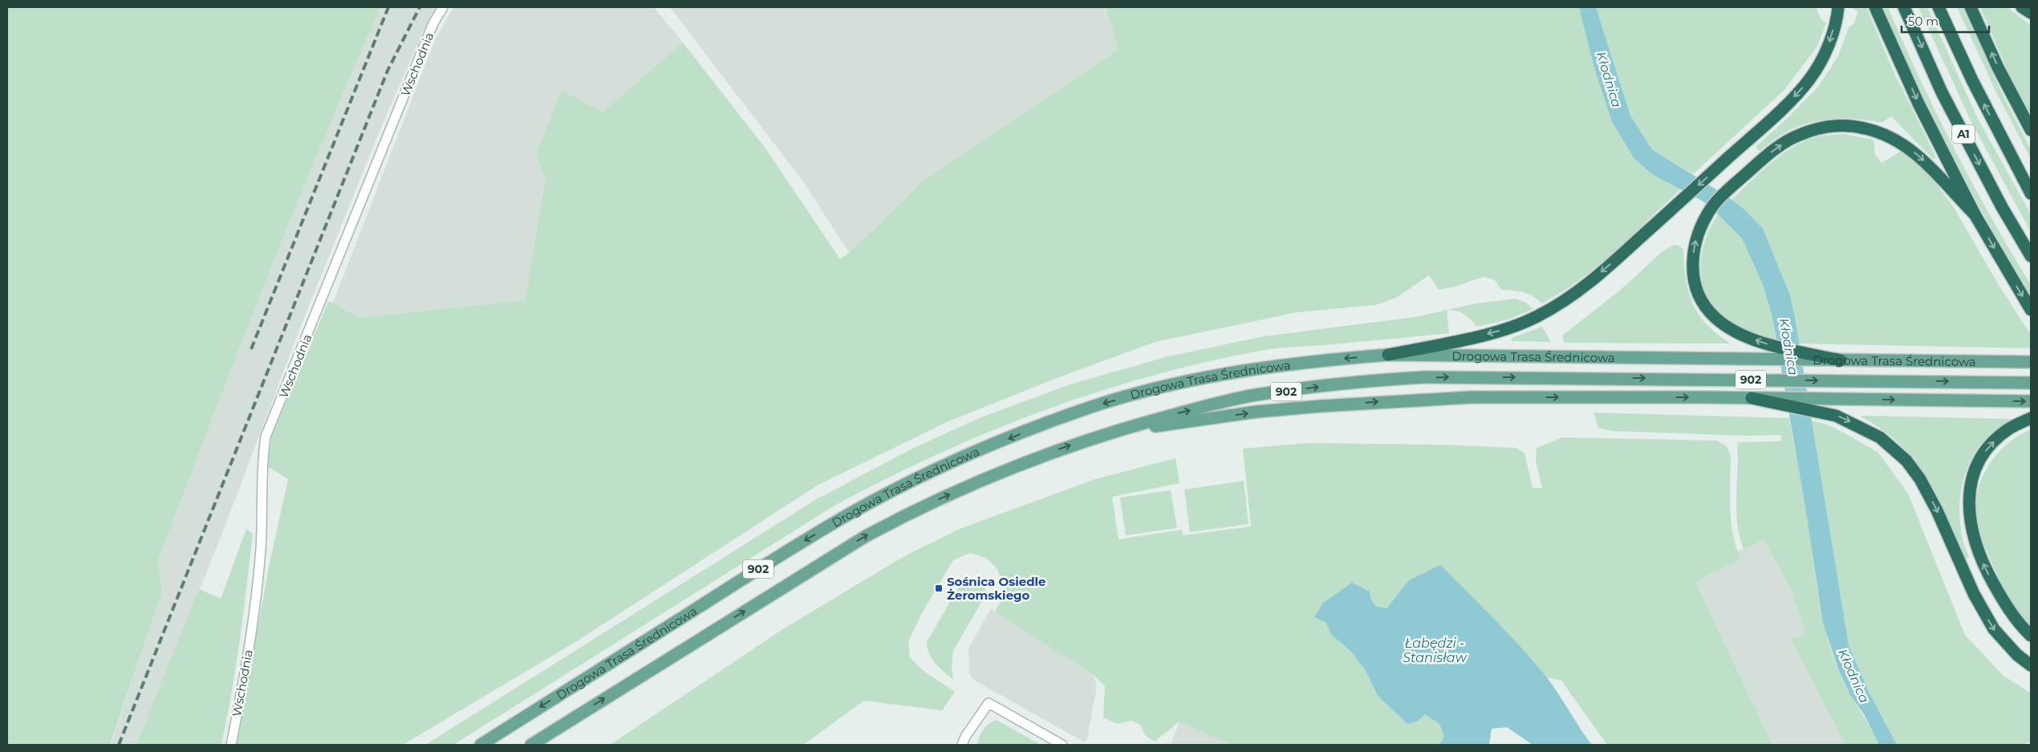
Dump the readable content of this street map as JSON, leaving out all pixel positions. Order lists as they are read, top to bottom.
{
  "streets": {
    "highway": ["A1"],
    "main road": ["Drogowa Trasa Średnicowa", "902"],
    "street": ["Wschodnia"]
  },
  "water": ["Kłodnica", "Łabędzi - Stanisław"],
  "places": {
    "transit": ["Sośnica Osiedle Żeromskiego"]
  },
  "scale_bar": "50 m"
}
